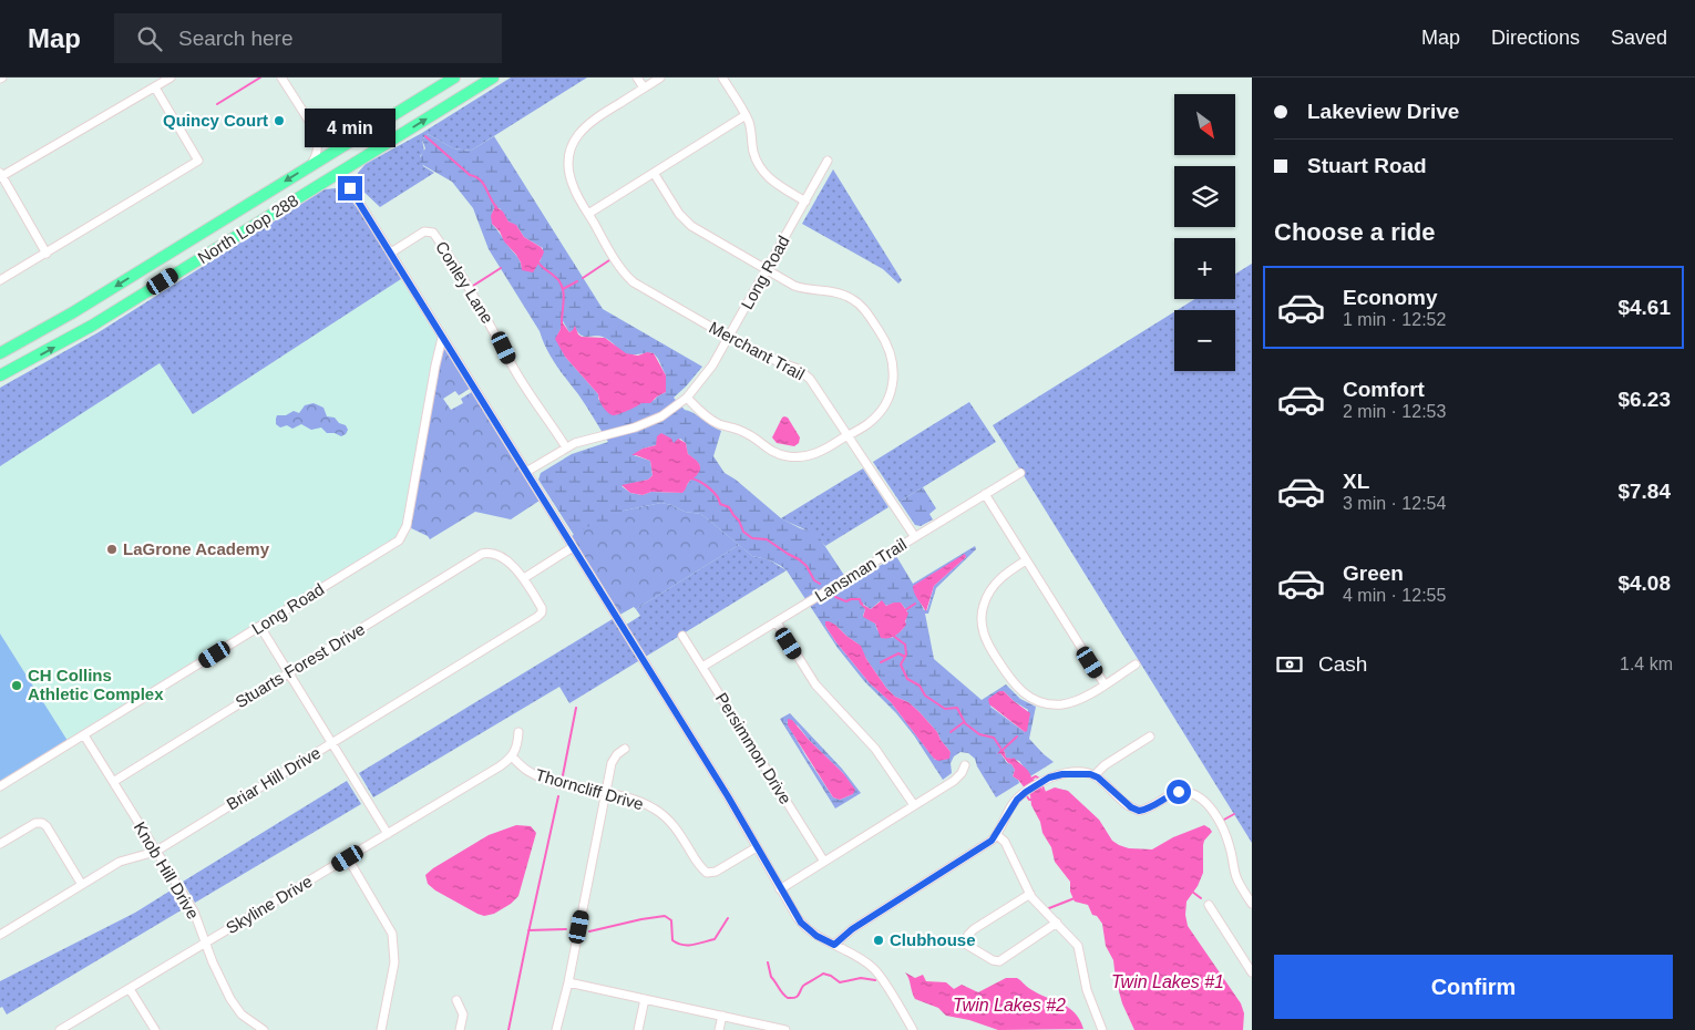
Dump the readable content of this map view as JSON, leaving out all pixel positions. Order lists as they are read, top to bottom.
{
  "streets": {
    "highway": ["North Loop 288"],
    "street": [
      "Long Road",
      "Conley Lane",
      "Merchant Trail",
      "Lansman Trail",
      "Stuarts Forest Drive",
      "Persimmon Drive",
      "Briar Hill Drive",
      "Thorncliff Drive",
      "Knob Hill Drive",
      "Skyline Drive"
    ]
  },
  "crossings": [
    ["Long Road", "Conley Lane"],
    ["Long Road", "Merchant Trail"],
    ["Long Road", "Knob Hill Drive"],
    ["Merchant Trail", "Lansman Trail"],
    ["Lansman Trail", "Persimmon Drive"],
    ["Stuarts Forest Drive", "Briar Hill Drive"],
    ["Stuarts Forest Drive", "Knob Hill Drive"],
    ["Briar Hill Drive", "Knob Hill Drive"],
    ["Thorncliff Drive", "Skyline Drive"],
    ["Knob Hill Drive", "Skyline Drive"]
  ],
  "water": ["Twin Lakes #1", "Twin Lakes #2"],
  "places": [
    "Quincy Court",
    "LaGrone Academy",
    "CH Collins Athletic Complex",
    "Clubhouse"
  ],
  "north": "bottom right",
  "page": {
    "header": "Map",
    "search": "Search here",
    "nav": ["Map", "Directions", "Saved"],
    "banner": ["Lakeview Drive", "Stuart Road"],
    "map_buttons": ["+", "−"],
    "bubble": "4 min",
    "heading": "Choose a ride",
    "list": [
      {
        "name": "Economy",
        "note": "1 min · 12:52",
        "value": "$4.61"
      },
      {
        "name": "Comfort",
        "note": "2 min · 12:53",
        "value": "$6.23"
      },
      {
        "name": "XL",
        "note": "3 min · 12:54",
        "value": "$7.84"
      },
      {
        "name": "Green",
        "note": "4 min · 12:55",
        "value": "$4.08"
      }
    ],
    "pay": ["Cash", "1.4 km"],
    "buttons": "Confirm"
  }
}
